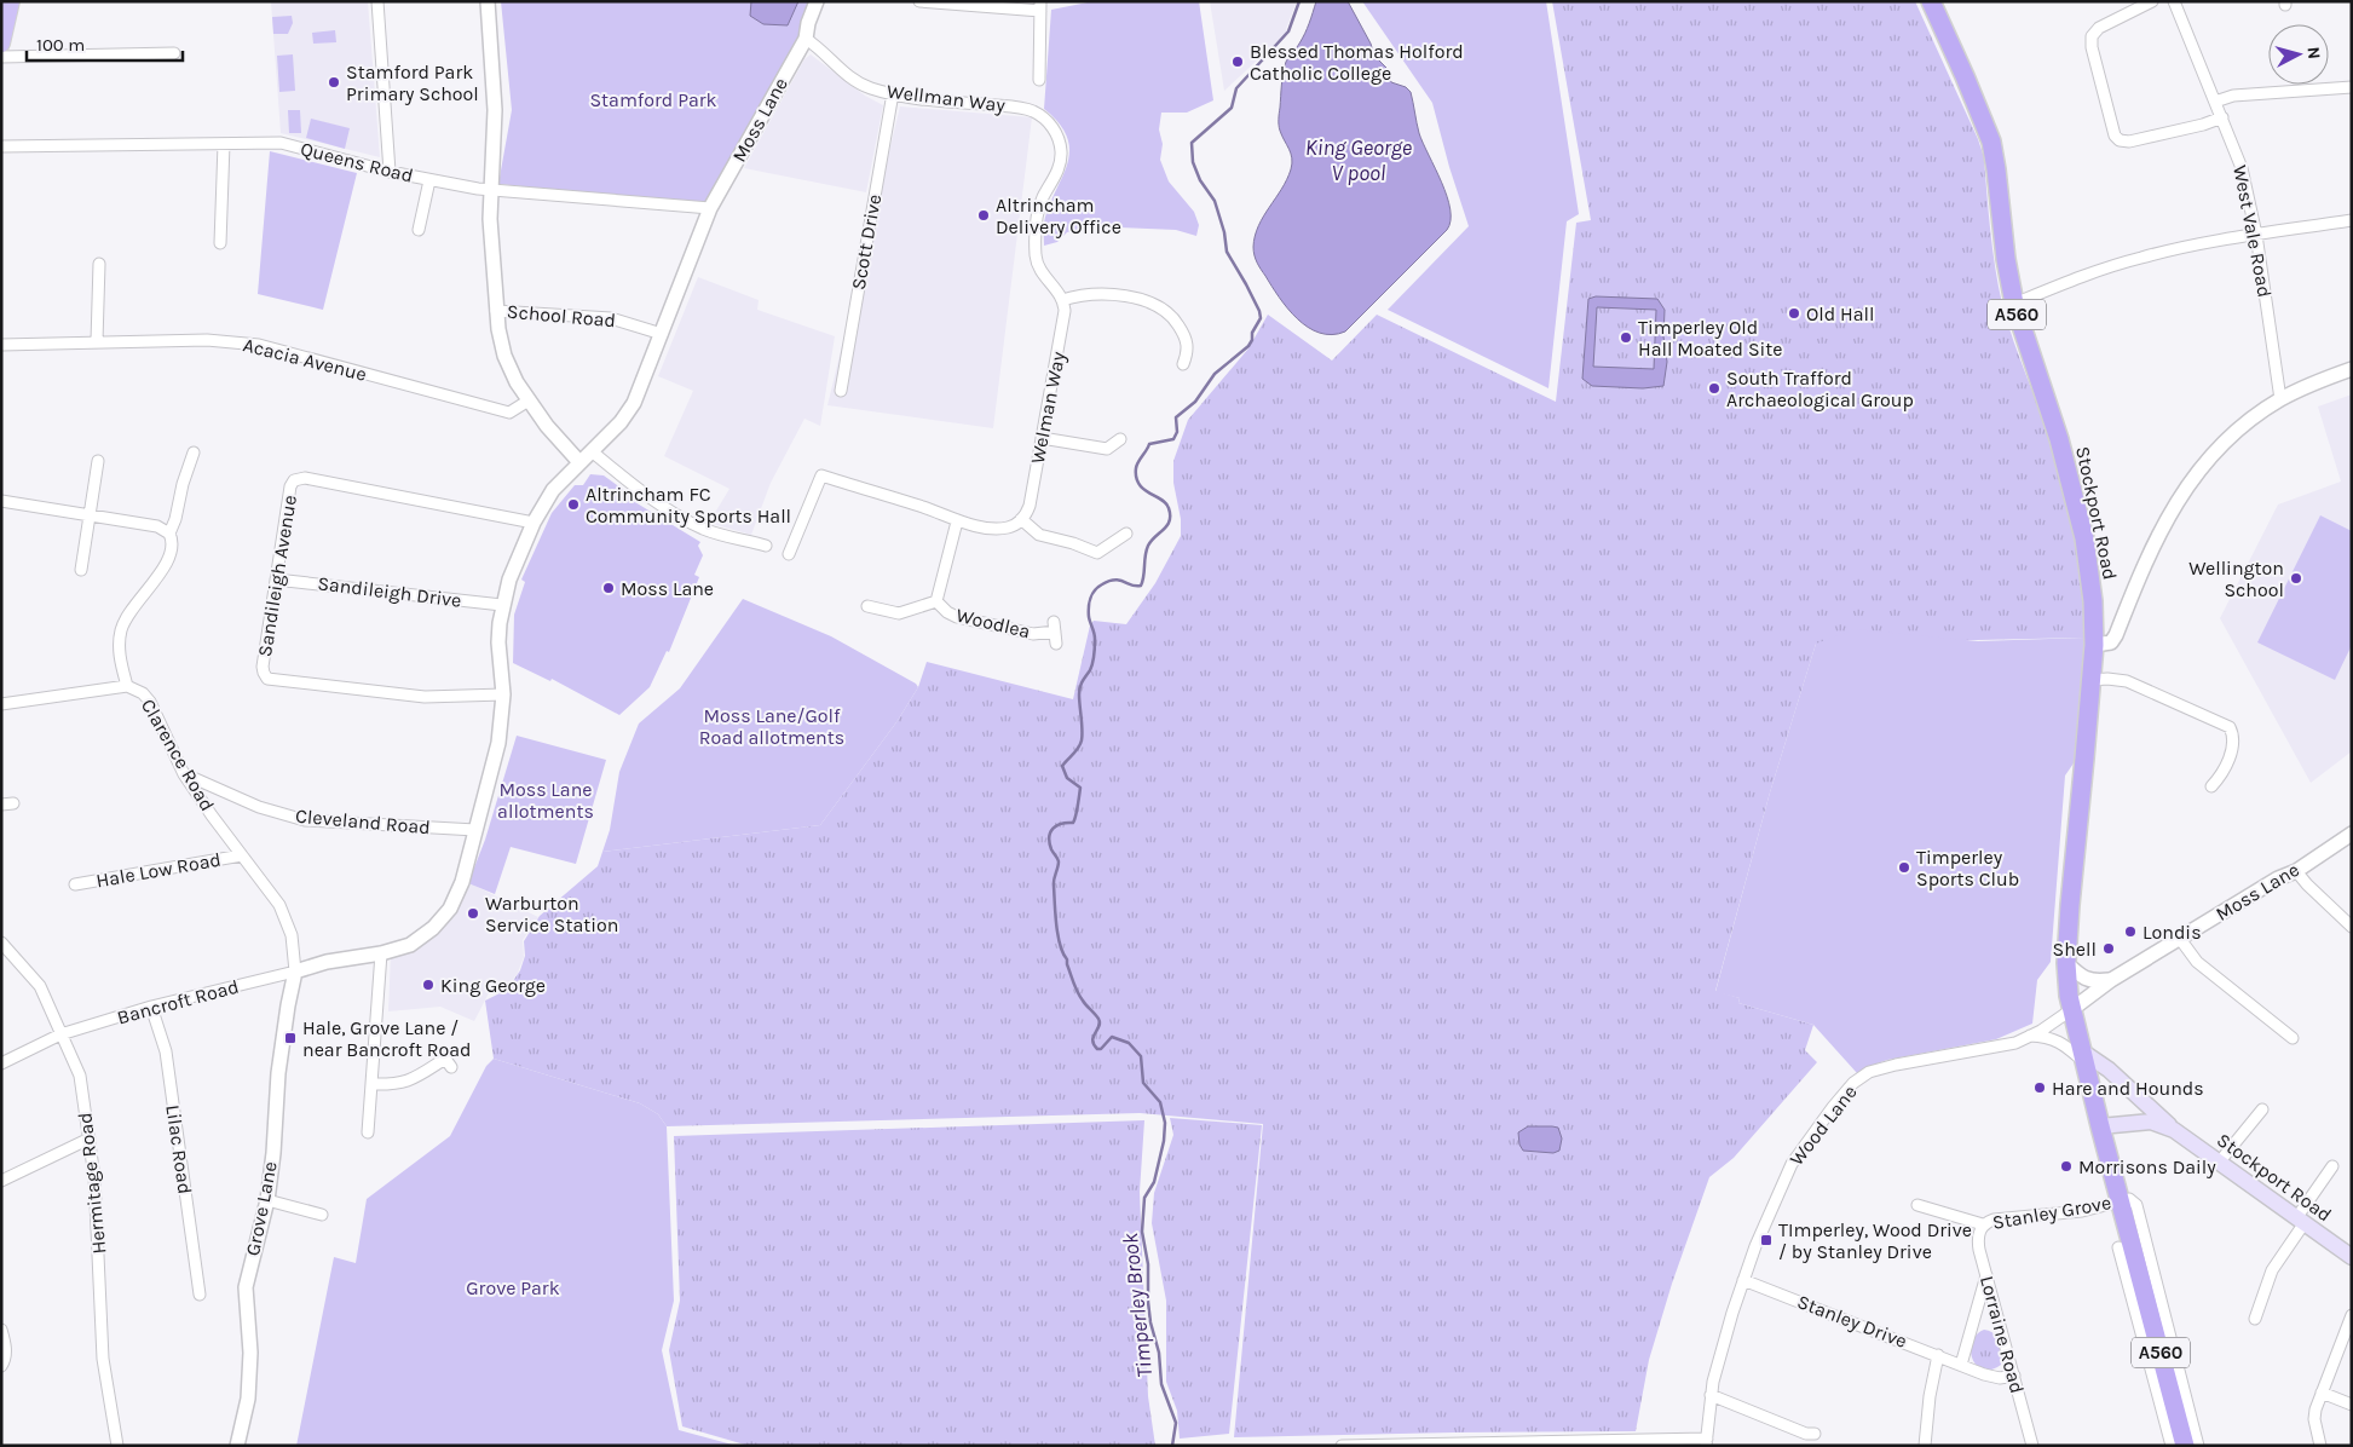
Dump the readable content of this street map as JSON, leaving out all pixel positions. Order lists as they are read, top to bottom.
{
  "streets": {
    "highway": ["A560", "Stockport Road"],
    "street": [
      "Wellman Way",
      "Moss Lane",
      "Queens Road",
      "West Vale Road",
      "Scott Drive",
      "School Road",
      "Acacia Avenue",
      "Welman Way",
      "Sandileigh Avenue",
      "Sandileigh Drive",
      "Woodlea",
      "Clarence Road",
      "Cleveland Road",
      "Hale Low Road",
      "Bancroft Road",
      "Wood Lane",
      "Lilac Road",
      "Hermitage Road",
      "Grove Lane",
      "Stanley Grove",
      "Stanley Drive",
      "Lorraine Road"
    ]
  },
  "crossings": [
    ["Wellman Way", "Moss Lane"],
    ["Wellman Way", "Scott Drive"],
    ["Wellman Way", "Welman Way"],
    ["Moss Lane", "Queens Road"],
    ["Moss Lane", "School Road"],
    ["Moss Lane", "Stockport Road"],
    ["Moss Lane", "Sandileigh Avenue"],
    ["Moss Lane", "Sandileigh Drive"],
    ["Moss Lane", "Clarence Road"],
    ["Moss Lane", "Cleveland Road"],
    ["Moss Lane", "Bancroft Road"],
    ["Moss Lane", "Wood Lane"],
    ["Moss Lane", "Grove Lane"],
    ["A560", "Stockport Road"],
    ["A560", "Stanley Grove"],
    ["Stockport Road", "Wood Lane"],
    ["Sandileigh Avenue", "Sandileigh Drive"],
    ["Clarence Road", "Cleveland Road"],
    ["Clarence Road", "Hale Low Road"],
    ["Clarence Road", "Bancroft Road"],
    ["Clarence Road", "Grove Lane"],
    ["Bancroft Road", "Lilac Road"],
    ["Bancroft Road", "Hermitage Road"],
    ["Bancroft Road", "Grove Lane"],
    ["Wood Lane", "Stanley Drive"],
    ["Stanley Grove", "Lorraine Road"],
    ["Stanley Drive", "Lorraine Road"]
  ],
  "water": ["King George V pool", "Timperley Brook"],
  "parks": [
    "Stamford Park",
    "Moss Lane/Golf Road allotments",
    "Moss Lane allotments",
    "Grove Park"
  ],
  "places": {
    "other": [
      "Blessed Thomas Holford Catholic College",
      "Stamford Park Primary School",
      "Altrincham Delivery Office",
      "Old Hall",
      "Timperley Old Hall Moated Site",
      "South Trafford Archaeological Group",
      "Altrincham FC Community Sports Hall",
      "Wellington School",
      "Moss Lane",
      "Timperley Sports Club",
      "Warburton Service Station",
      "Londis",
      "Shell",
      "King George",
      "Hare and Hounds",
      "Morrisons Daily"
    ],
    "transit": ["Hale, Grove Lane / near Bancroft Road", "TImperley, Wood Drive / by Stanley Drive"]
  },
  "scale_bar": "100 m",
  "north": "right"
}
